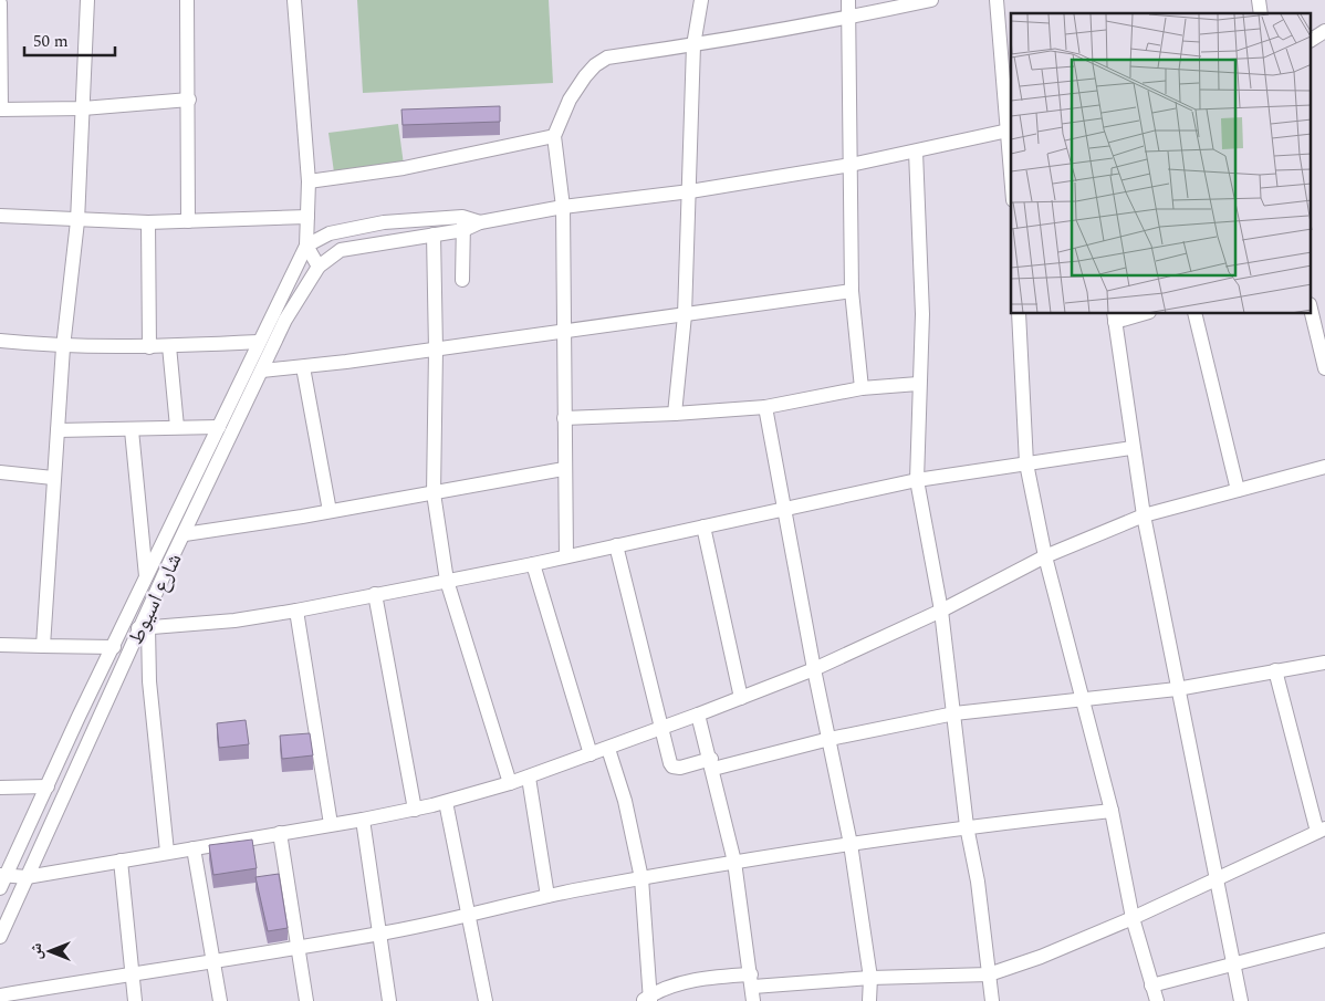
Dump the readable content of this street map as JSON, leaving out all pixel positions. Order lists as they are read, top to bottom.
{
  "streets": {
    "street": ["شارع اسيوط"]
  },
  "scale_bar": "50 m",
  "north": "left"
}
